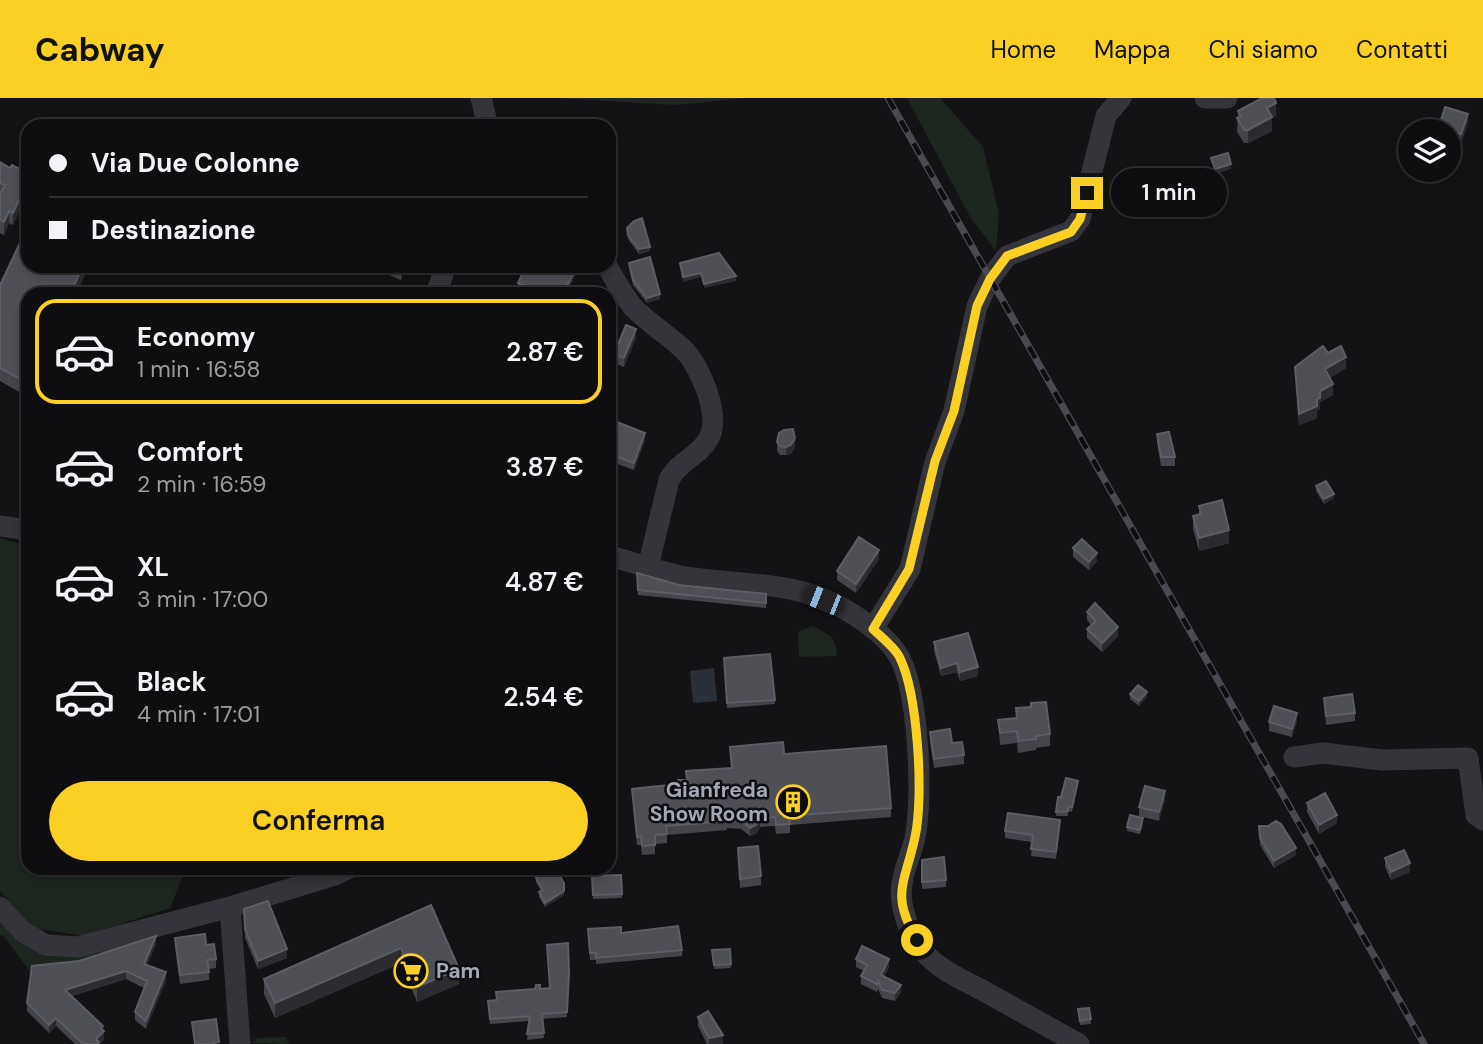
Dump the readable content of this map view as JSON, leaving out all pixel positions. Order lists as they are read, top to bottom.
{
  "places": {
    "building": ["Gianfreda Show Room"],
    "supermarket": ["Pam"]
  },
  "page": {
    "header": "Cabway",
    "nav": [
      "Home",
      "Mappa",
      "Chi siamo",
      "Contatti"
    ],
    "banner": ["Via Due Colonne", "Destinazione"],
    "bubble": "1 min",
    "list": [
      {
        "name": "Economy",
        "note": "1 min · 16:58",
        "value": "2.87 €"
      },
      {
        "name": "Comfort",
        "note": "2 min · 16:59",
        "value": "3.87 €"
      },
      {
        "name": "XL",
        "note": "3 min · 17:00",
        "value": "4.87 €"
      },
      {
        "name": "Black",
        "note": "4 min · 17:01",
        "value": "2.54 €"
      }
    ],
    "buttons": "Conferma"
  }
}
